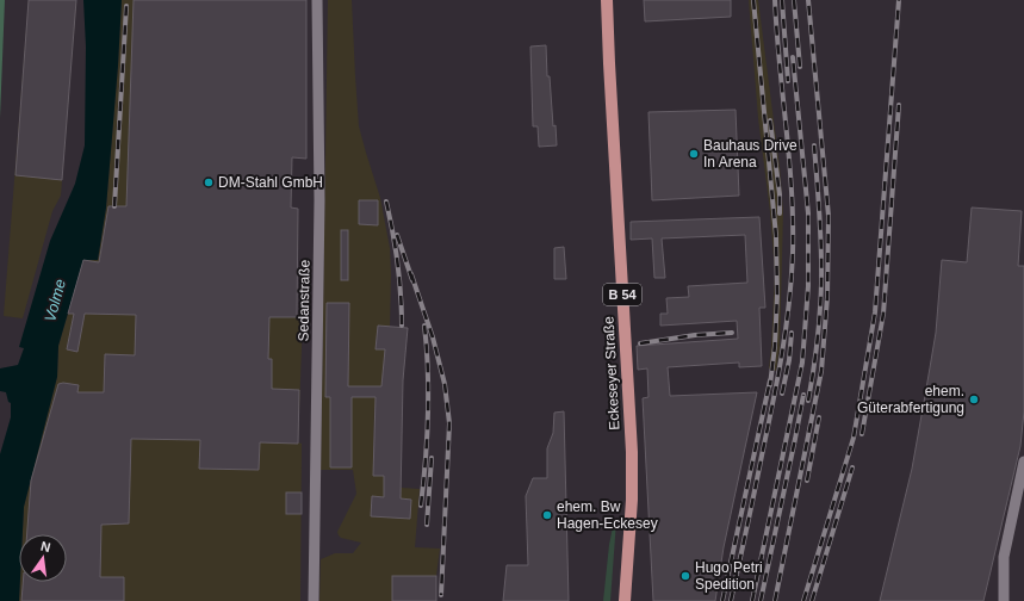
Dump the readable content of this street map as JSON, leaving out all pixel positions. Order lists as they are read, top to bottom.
{
  "streets": {
    "main road": ["B 54", "Eckeseyer Straße"],
    "street": ["Sedanstraße"]
  },
  "water": ["Volme"],
  "places": [
    "Bauhaus Drive In Arena",
    "DM-Stahl GmbH",
    "ehem. Güterabfertigung",
    "ehem. Bw Hagen-Eckesey",
    "Hugo Petri Spedition"
  ],
  "north": "top"
}
